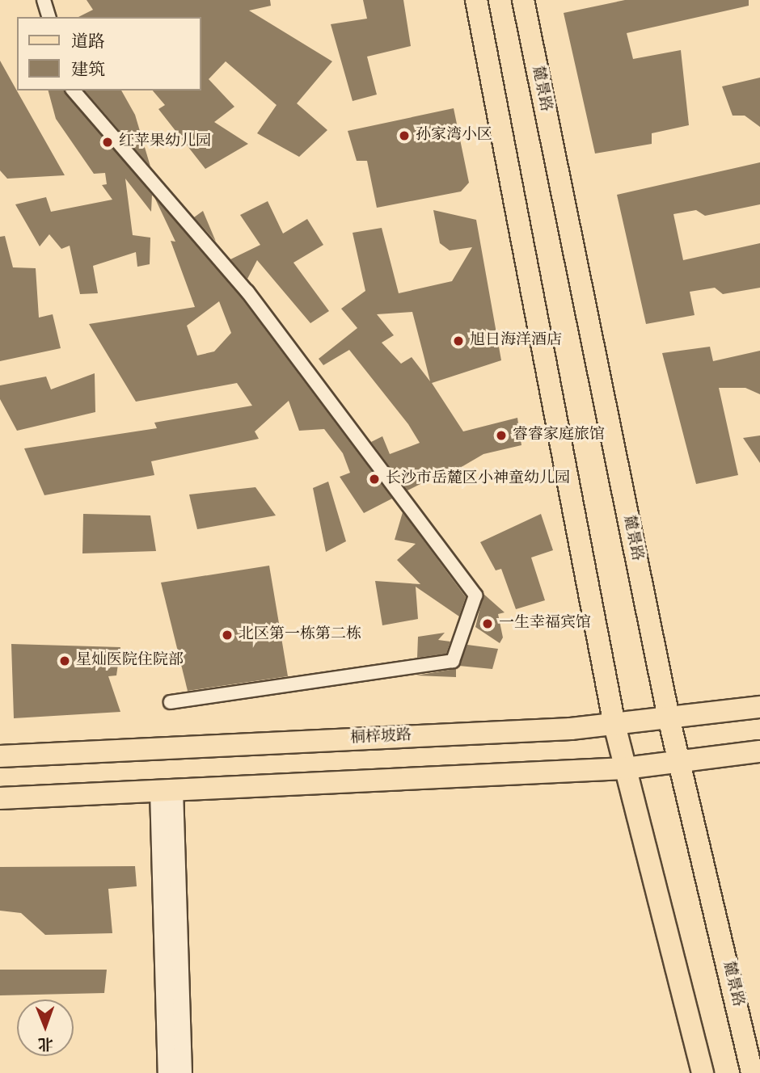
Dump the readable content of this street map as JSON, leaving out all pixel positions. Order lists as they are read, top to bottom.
{
  "streets": {
    "main road": ["麓景路", "桐梓坡路"]
  },
  "crossings": [
    ["麓景路", "桐梓坡路"]
  ],
  "places": [
    "孙家湾小区",
    "红苹果幼儿园",
    "旭日海洋酒店",
    "睿睿家庭旅馆",
    "长沙市岳麓区小神童幼儿园",
    "一生幸福宾馆",
    "北区第一栋第二栋",
    "星灿医院住院部"
  ],
  "legend": ["道路", "建筑"],
  "north": "bottom"
}
